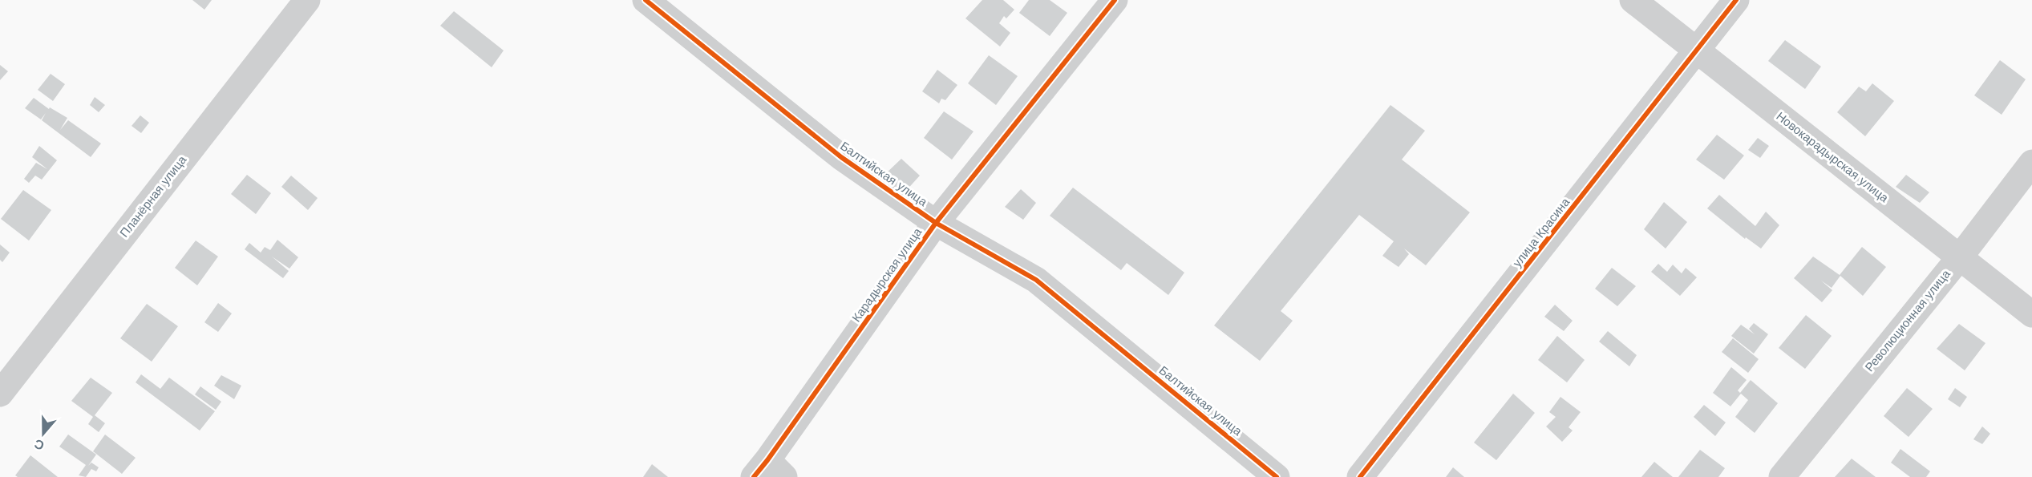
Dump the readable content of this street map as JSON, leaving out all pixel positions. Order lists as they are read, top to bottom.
{
  "streets": {
    "street": [
      "Новокарадырская улица",
      "Балтийская улица",
      "Планёрная улица",
      "улица Красина",
      "Карадырская улица",
      "Революционная улица"
    ]
  },
  "crossings": [
    ["Новокарадырская улица", "улица Красина"],
    ["Новокарадырская улица", "Революционная улица"],
    ["Балтийская улица", "Карадырская улица"]
  ],
  "north": "bottom"
}
